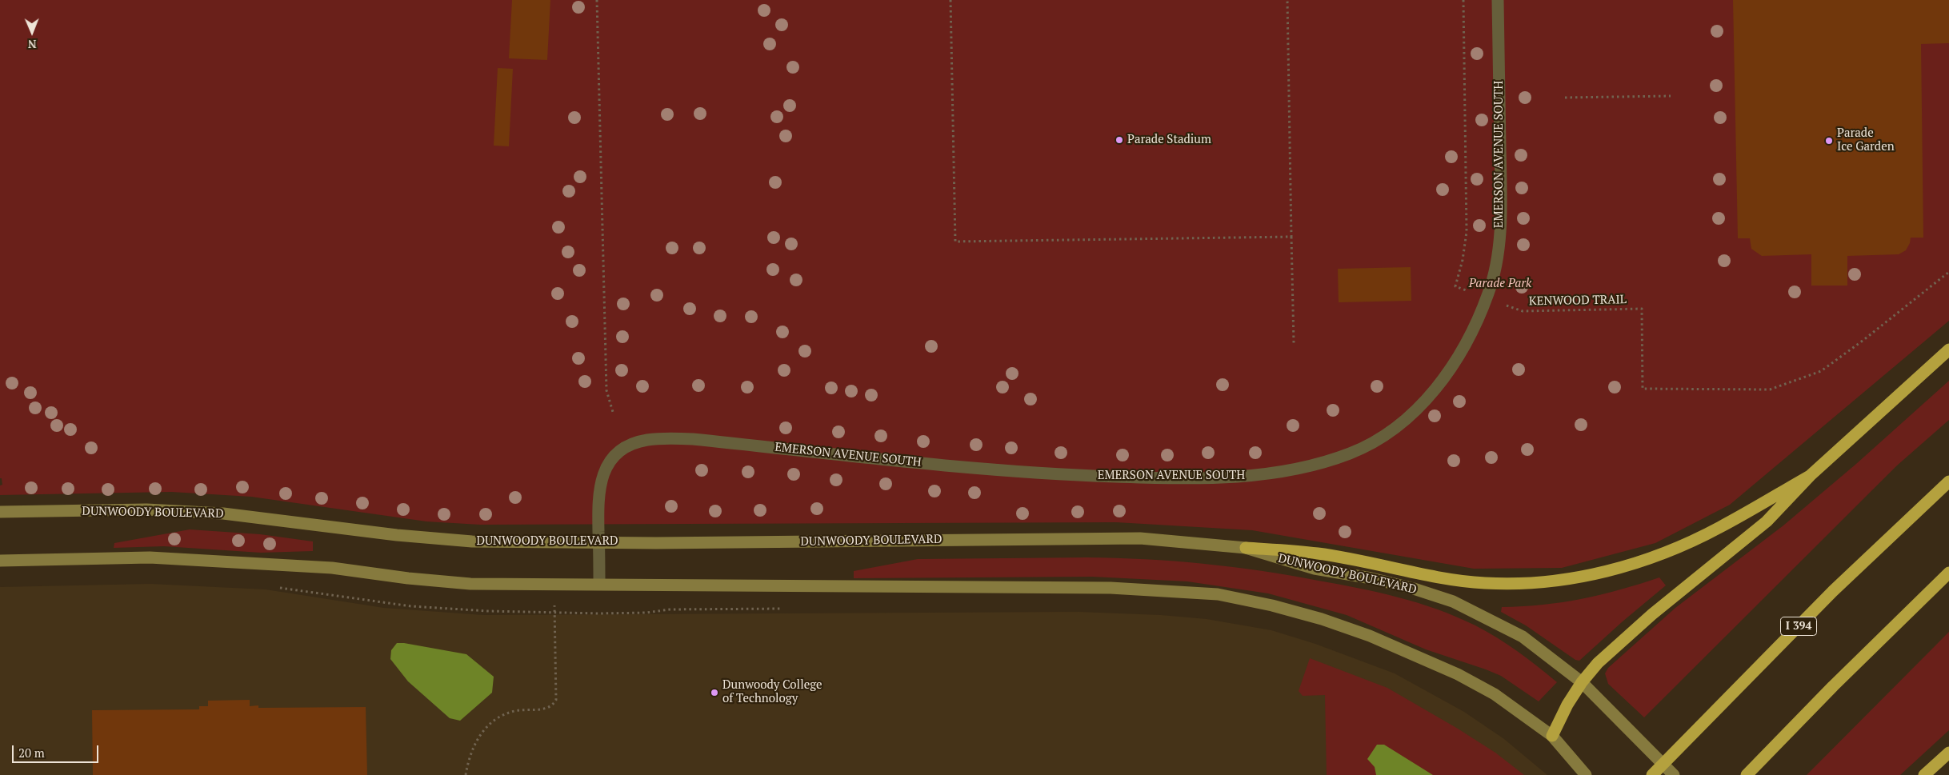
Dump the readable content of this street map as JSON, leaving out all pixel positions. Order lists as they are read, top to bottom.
{
  "streets": {
    "highway": ["I 394"],
    "main road": ["DUNWOODY BOULEVARD"],
    "street": ["EMERSON AVENUE SOUTH"],
    "path": ["KENWOOD TRAIL"]
  },
  "crossings": [
    ["EMERSON AVENUE SOUTH", "KENWOOD TRAIL"],
    ["EMERSON AVENUE SOUTH", "DUNWOODY BOULEVARD"]
  ],
  "parks": ["Parade Park"],
  "places": ["Parade Stadium", "Parade Ice Garden", "Dunwoody College of Technology"],
  "scale_bar": "20 m",
  "north": "bottom"
}
